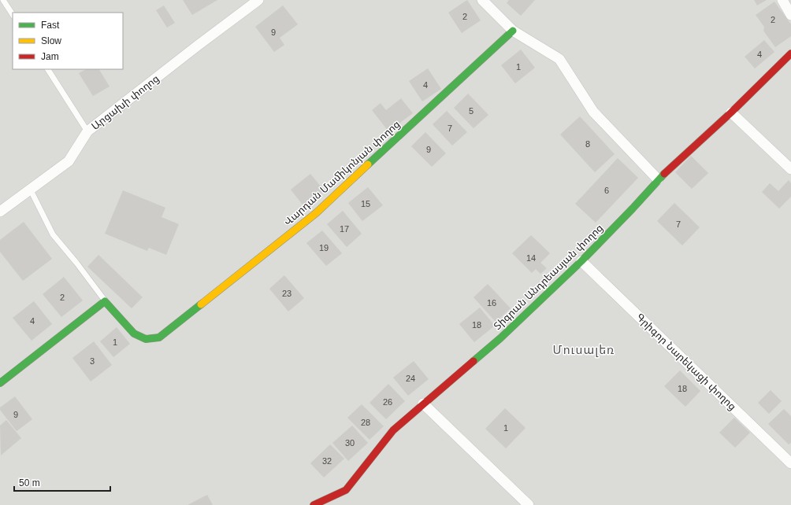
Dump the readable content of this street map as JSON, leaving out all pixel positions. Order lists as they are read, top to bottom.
{
  "streets": {
    "street": [
      "Արցախի փողոց",
      "Վարդան Մամիկոնյան փողոց",
      "Տիգրան Անդրեասյան փողոց",
      "Գրիգոր Նարեկացի փողոց"
    ]
  },
  "crossings": [
    ["Տիգրան Անդրեասյան փողոց", "Գրիգոր Նարեկացի փողոց"]
  ],
  "districts": ["Մուսալեռ"],
  "house_numbers": [
    "2",
    "2",
    "9",
    "4",
    "1",
    "4",
    "5",
    "7",
    "8",
    "9",
    "6",
    "15",
    "7",
    "17",
    "19",
    "14",
    "23",
    "2",
    "16",
    "4",
    "18",
    "1",
    "3",
    "24",
    "18",
    "26",
    "9",
    "28",
    "1",
    "30",
    "32"
  ],
  "legend": ["Fast", "Slow", "Jam"],
  "scale_bar": "50 m"
}
